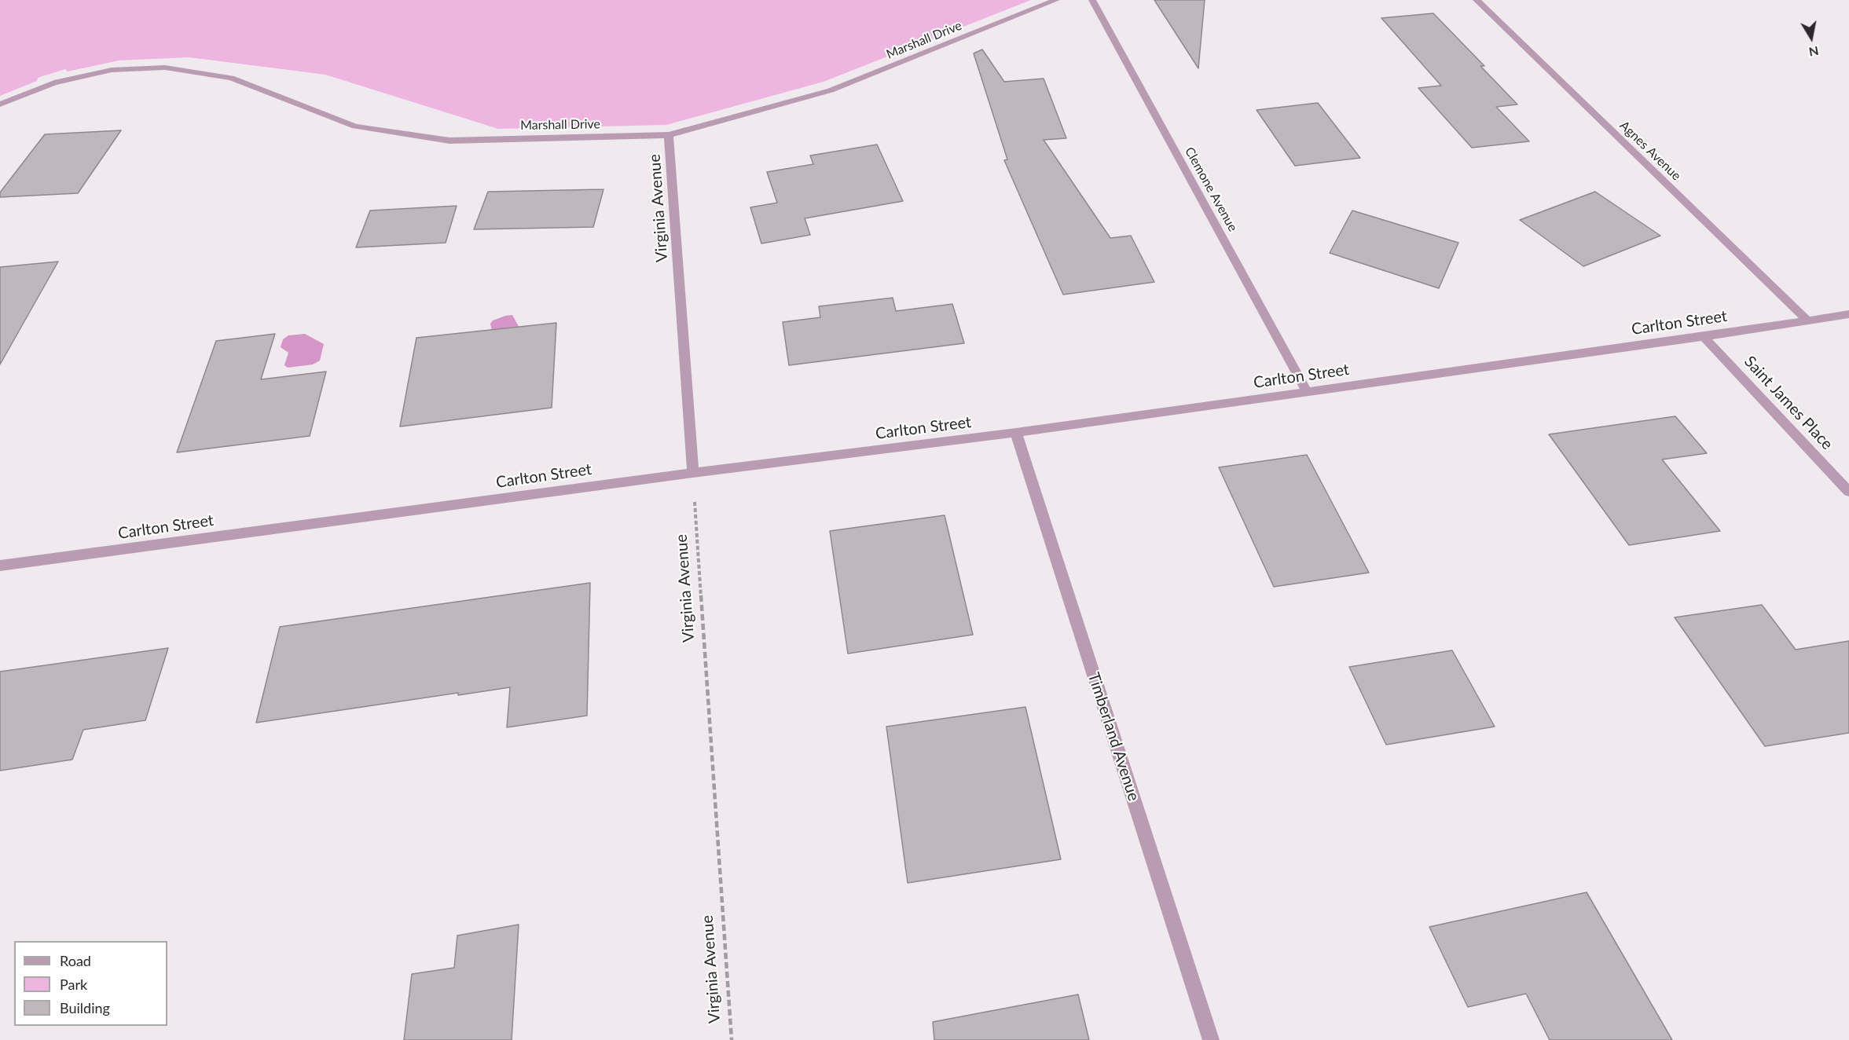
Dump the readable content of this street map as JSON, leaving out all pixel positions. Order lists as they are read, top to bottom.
{
  "streets": {
    "street": [
      "Marshall Drive",
      "Agnes Avenue",
      "Clemone Avenue",
      "Virginia Avenue",
      "Carlton Street",
      "Saint James Place",
      "Timberland Avenue"
    ]
  },
  "crossings": [
    ["Marshall Drive", "Virginia Avenue"],
    ["Agnes Avenue", "Carlton Street"],
    ["Clemone Avenue", "Carlton Street"],
    ["Virginia Avenue", "Carlton Street"],
    ["Carlton Street", "Saint James Place"],
    ["Carlton Street", "Timberland Avenue"]
  ],
  "legend": ["Road", "Park", "Building"],
  "north": "bottom"
}
